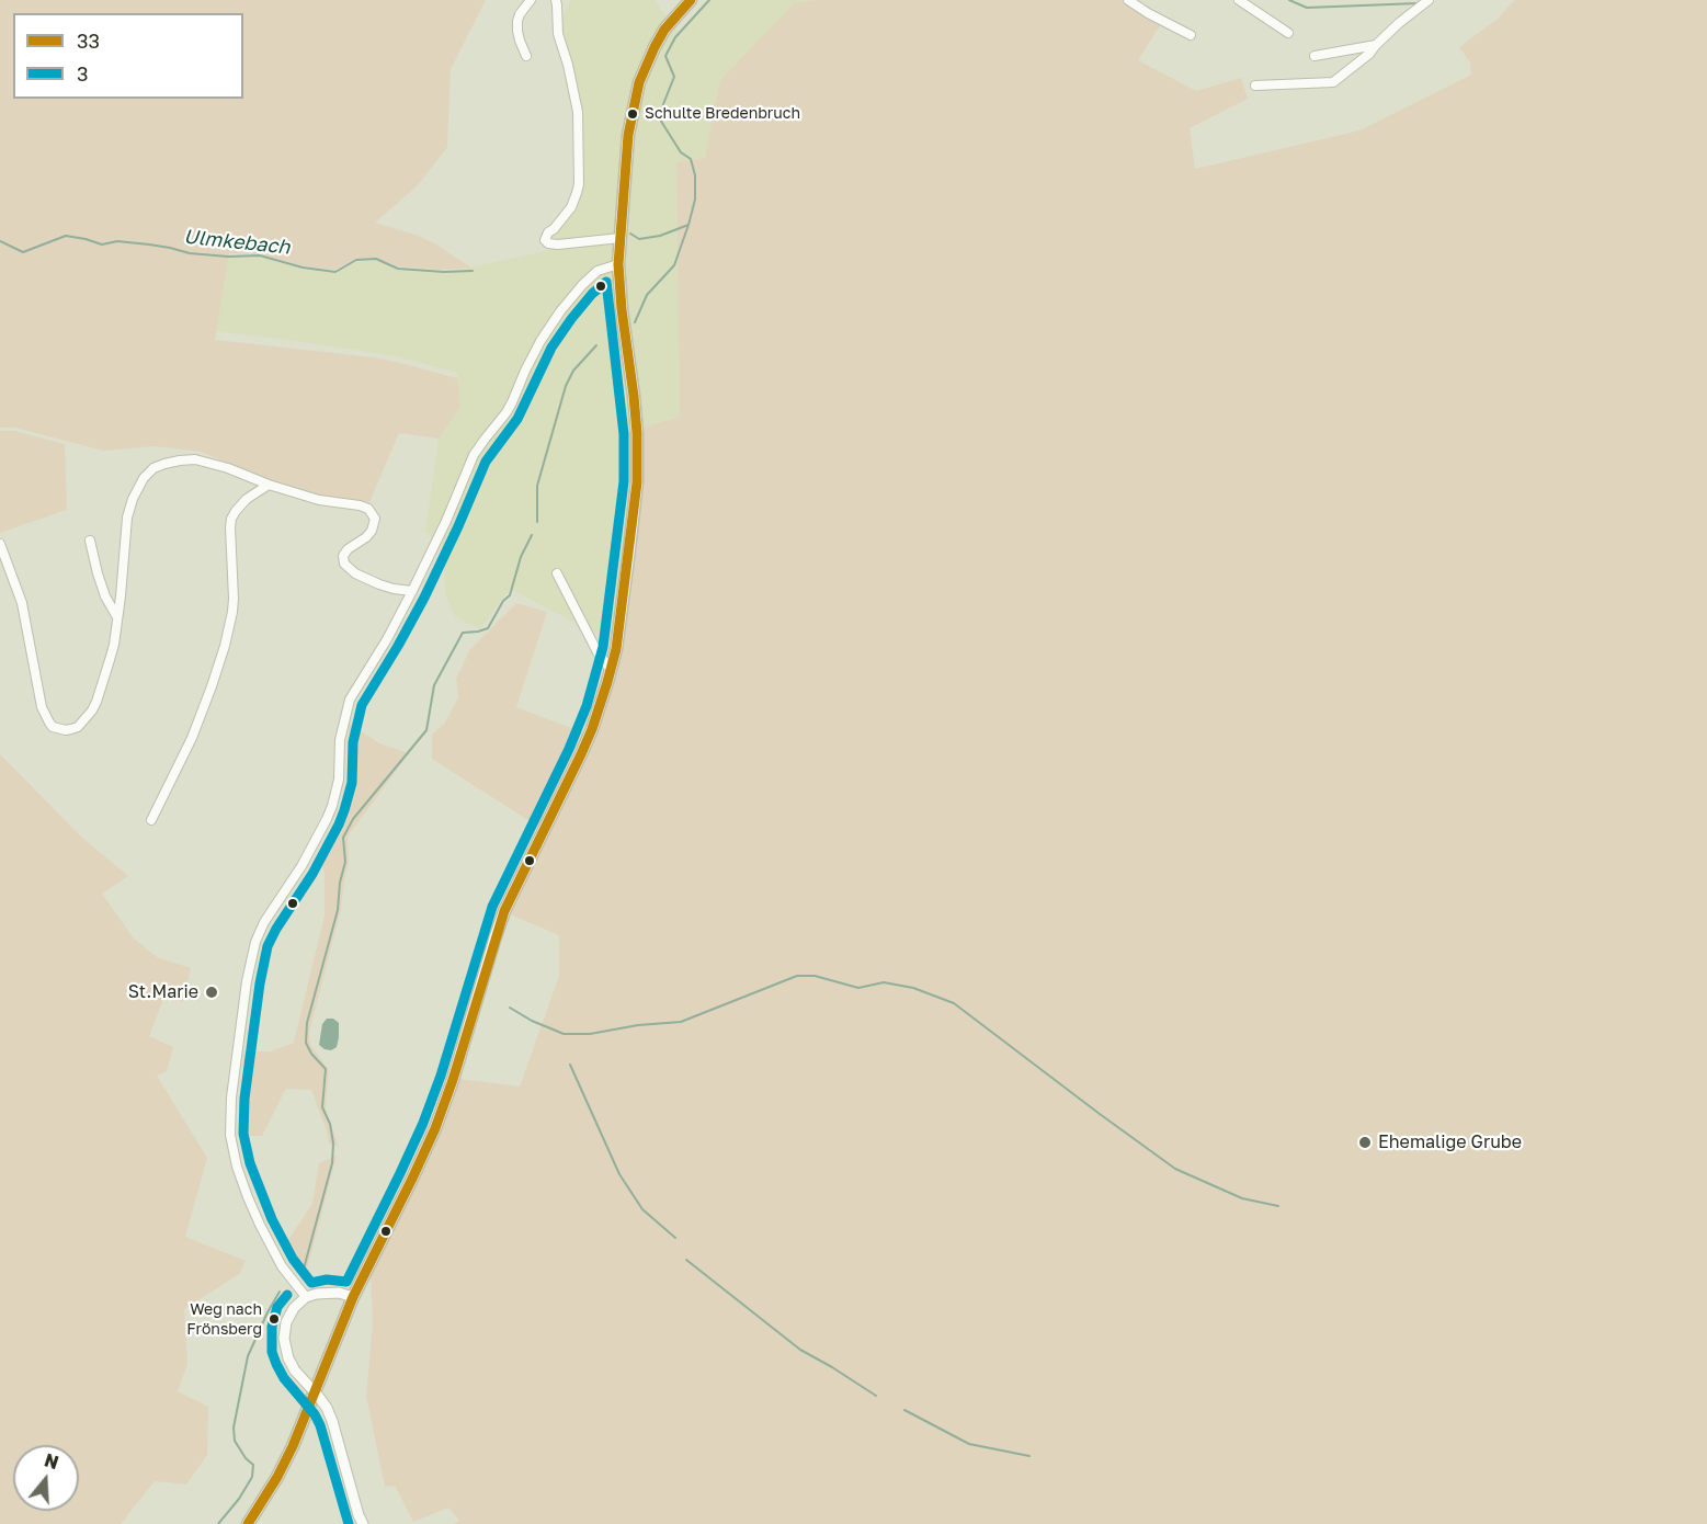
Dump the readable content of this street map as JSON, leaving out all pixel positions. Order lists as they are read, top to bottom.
{
  "water": ["Ulmkebach"],
  "places": [
    "Schulte Bredenbruch",
    "St.Marie",
    "Ehemalige Grube",
    "Weg nach Frönsberg"
  ],
  "lines": ["transit line 33", "transit line 3"],
  "legend": ["33", "3"],
  "north": "top"
}
